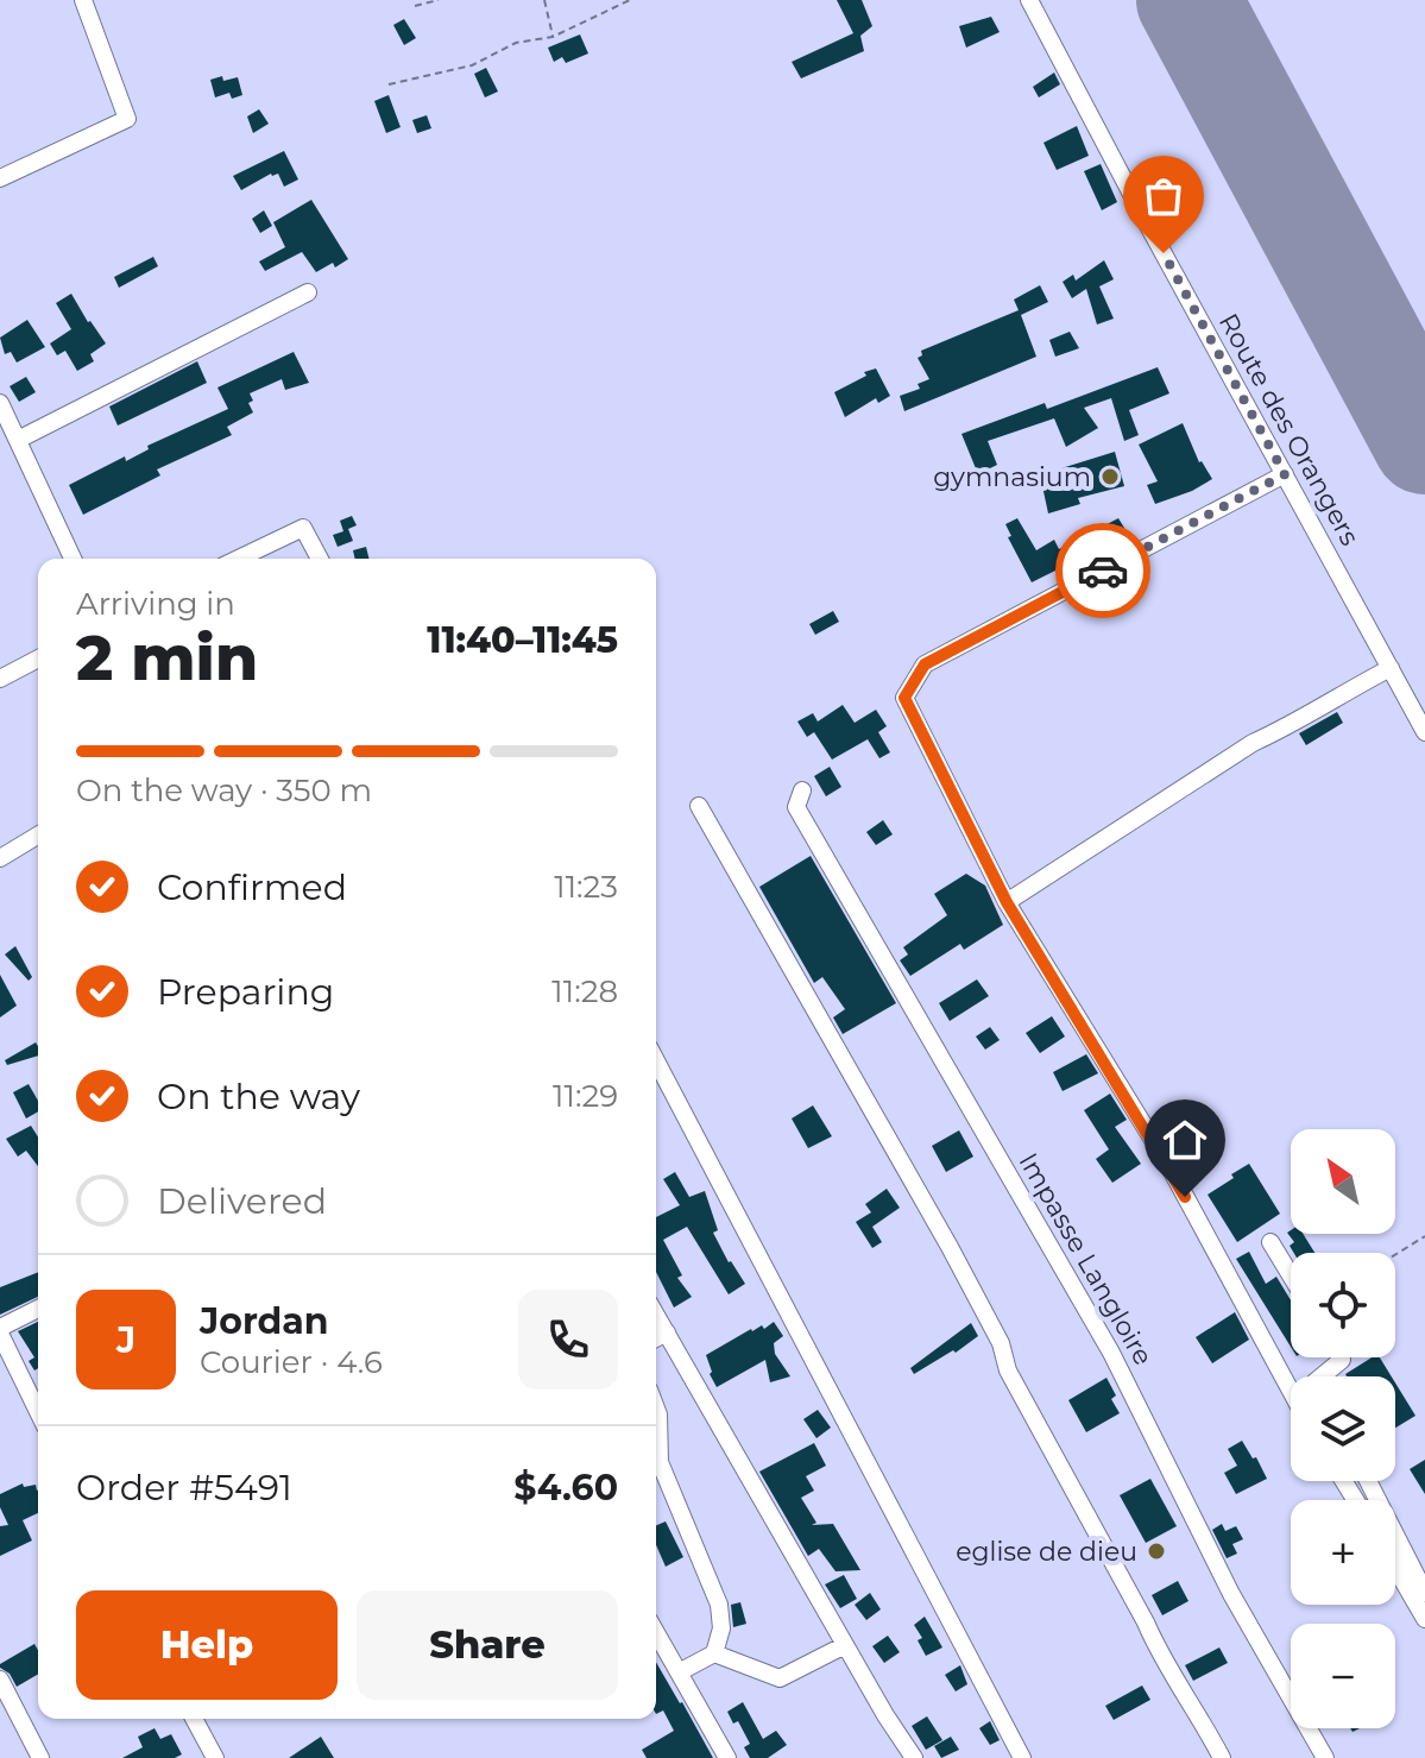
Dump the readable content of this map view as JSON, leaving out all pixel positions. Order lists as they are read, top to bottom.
{
  "streets": {
    "street": ["Route des Orangers", "Impasse Langloire"]
  },
  "places": ["gymnasium", "eglise de dieu"],
  "north": "top left",
  "page": {
    "heading": ["2 min", "Arriving in", "11:40–11:45"],
    "panel": [
      "Jordan",
      "Courier · 4.6",
      "Order #5491",
      "$4.60"
    ],
    "bar": "On the way · 350 m",
    "list": [
      ["Confirmed", "11:23"],
      ["Preparing", "11:28"],
      ["On the way", "11:29"],
      "Delivered"
    ],
    "map_buttons": ["+", "−"],
    "round": "J",
    "buttons": ["Help", "Share"]
  }
}
